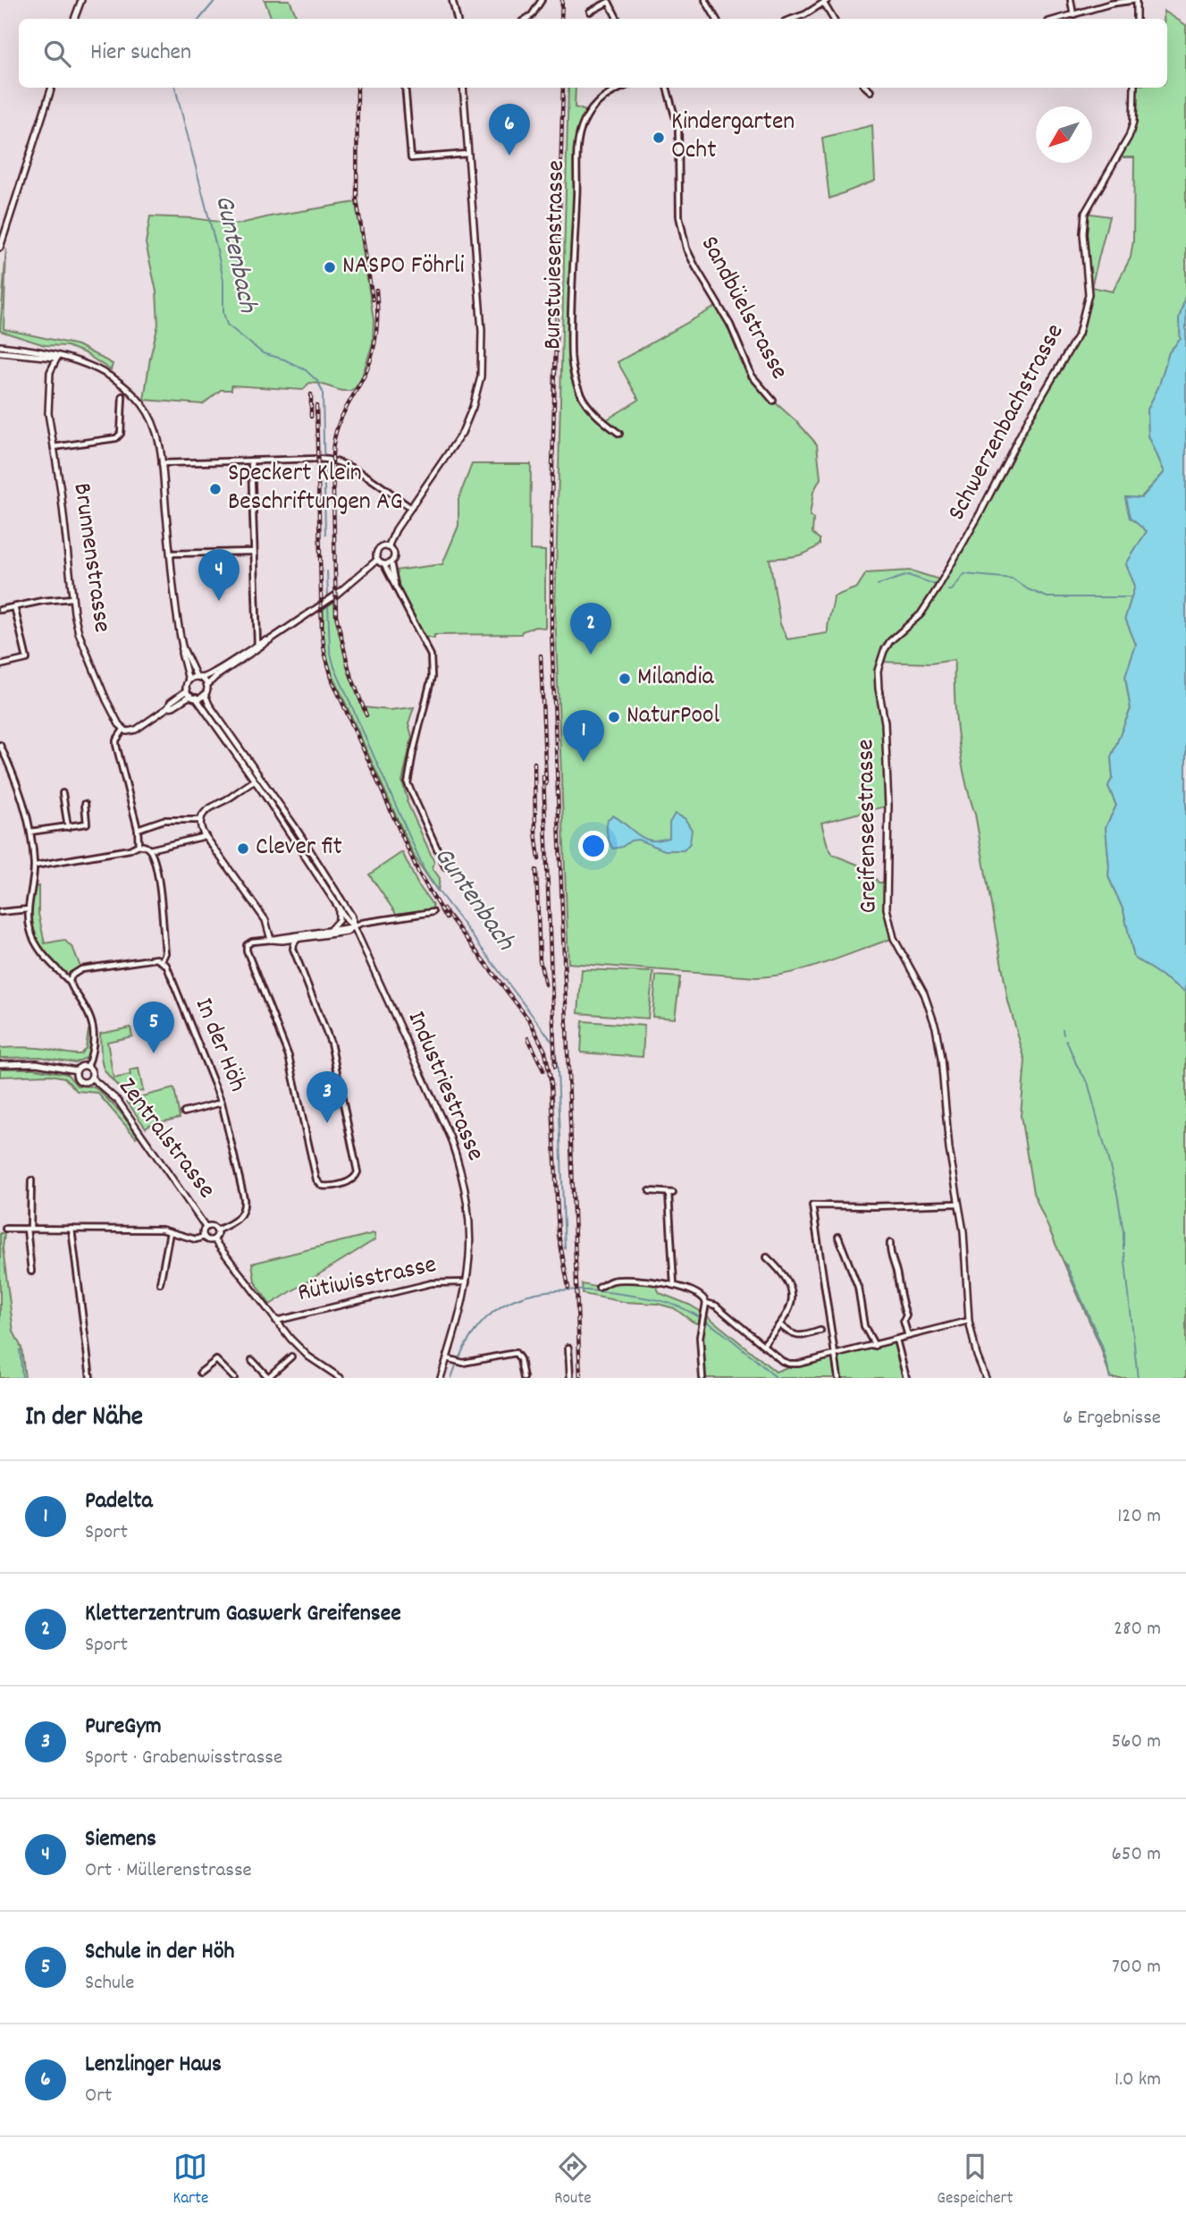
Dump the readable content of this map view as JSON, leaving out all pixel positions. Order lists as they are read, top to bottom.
{
  "streets": {
    "street": [
      "Burstwiesenstrasse",
      "Sandbüelstrasse",
      "Schwerzenbachstrasse",
      "Brunnenstrasse",
      "Greifenseestrasse",
      "In der Höh",
      "Industriestrasse",
      "Zentralstrasse",
      "Rütiwisstrasse"
    ]
  },
  "crossings": [
    ["Schwerzenbachstrasse", "Greifenseestrasse"],
    ["In der Höh", "Zentralstrasse"],
    ["Industriestrasse", "Rütiwisstrasse"]
  ],
  "water": ["Guntenbach"],
  "places": [
    "Kindergarten Ocht",
    "NASPO Föhrli",
    "Speckert Klein Beschriftungen AG",
    "Milandia",
    "NaturPool",
    "Clever fit"
  ],
  "north": "bottom left",
  "page": {
    "search": "Hier suchen",
    "pins": [
      "6",
      "4",
      "2",
      "1",
      "5",
      "3"
    ],
    "heading": ["In der Nähe", "6 Ergebnisse"],
    "list": [
      {
        "mark": "1",
        "name": "Padelta",
        "note": "Sport",
        "value": "120 m"
      },
      {
        "mark": "2",
        "name": "Kletterzentrum Gaswerk Greifensee",
        "note": "Sport",
        "value": "280 m"
      },
      {
        "mark": "3",
        "name": "PureGym",
        "note": "Sport · Grabenwisstrasse",
        "value": "560 m"
      },
      {
        "mark": "4",
        "name": "Siemens",
        "note": "Ort · Müllerenstrasse",
        "value": "650 m"
      },
      {
        "mark": "5",
        "name": "Schule in der Höh",
        "note": "Schule",
        "value": "700 m"
      },
      {
        "mark": "6",
        "name": "Lenzlinger Haus",
        "note": "Ort",
        "value": "1.0 km"
      }
    ],
    "nav": ["Karte", "Route", "Gespeichert"]
  }
}
